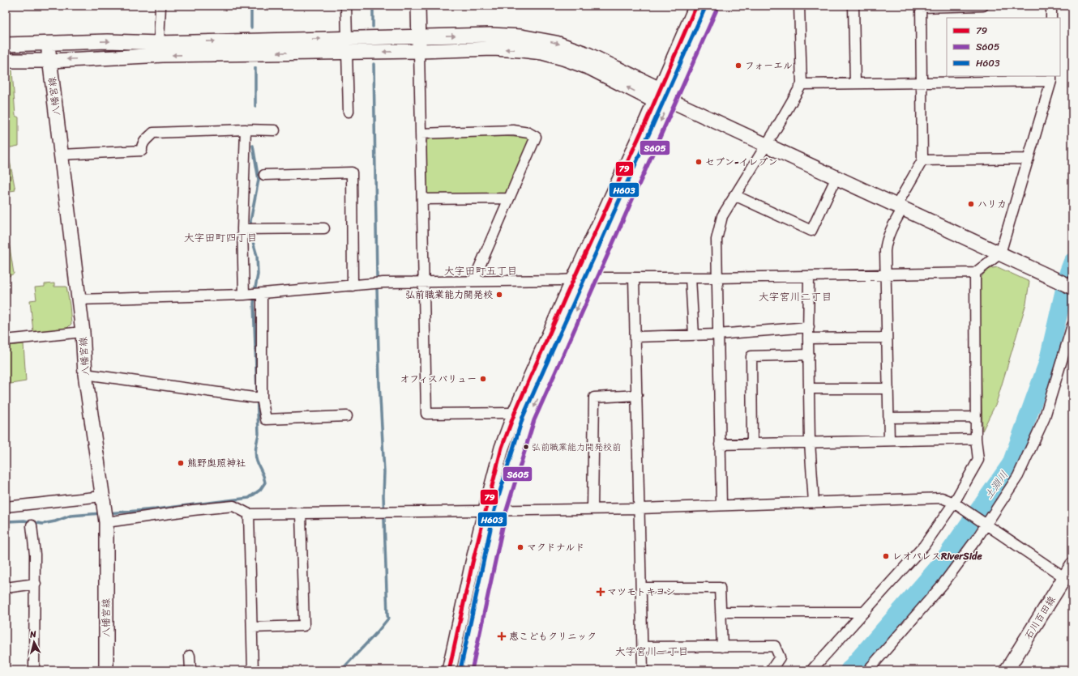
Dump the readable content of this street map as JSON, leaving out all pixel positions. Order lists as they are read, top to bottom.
{
  "streets": {
    "street": ["八幡宮線", "石川百田線"]
  },
  "districts": [
    "大字田町四丁目",
    "大字田町五丁目",
    "大字宮川二丁目",
    "大字宮川一丁目"
  ],
  "water": ["土淵川"],
  "places": {
    "other": [
      "フォーエル",
      "セブン-イレブン",
      "ハリカ",
      "弘前職業能力開発校",
      "オフィスバリュー",
      "弘前職業能力開発校前",
      "熊野奥照神社",
      "マクドナルド",
      "レオパレスRiverSide"
    ],
    "health": ["マツモトキヨシ", "恵こどもクリニック"]
  },
  "lines": ["transit line 79", "transit line H603", "transit line S605"],
  "legend": ["79", "S605", "H603"],
  "north": "top"
}
